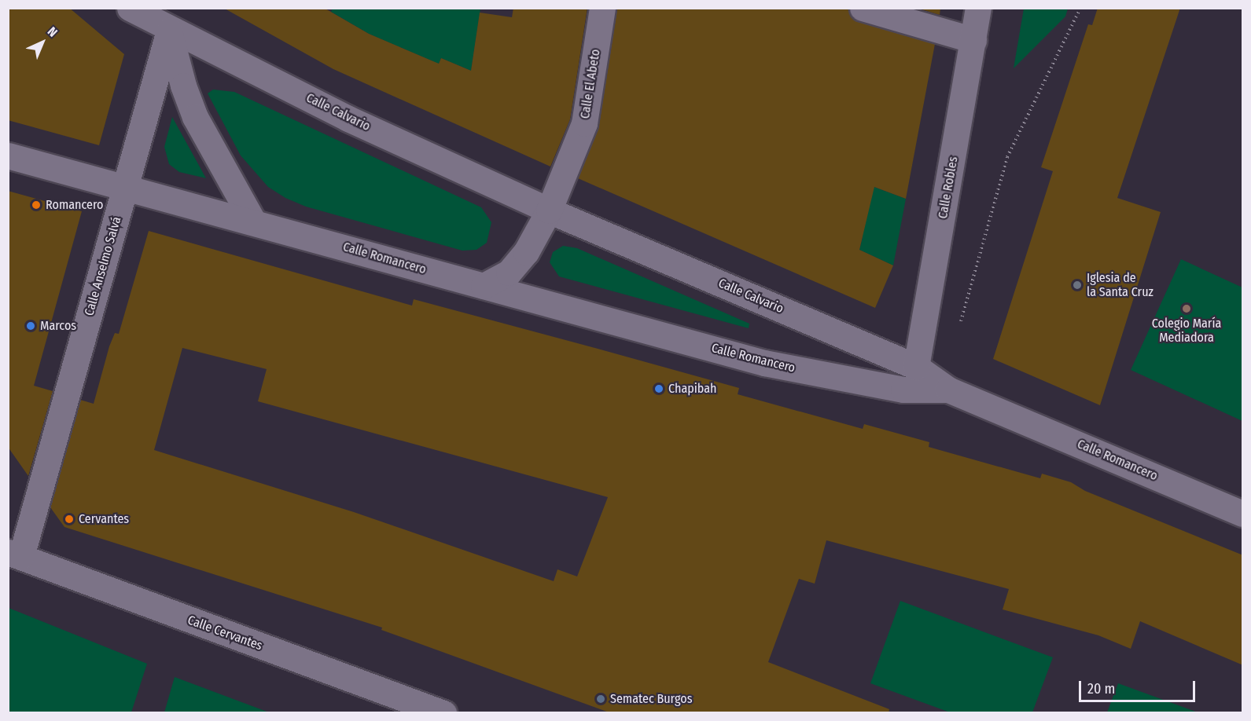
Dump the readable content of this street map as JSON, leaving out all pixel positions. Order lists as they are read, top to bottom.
{
  "streets": {
    "street": [
      "Calle El Abeto",
      "Calle Calvario",
      "Calle Robles",
      "Calle Romancero",
      "Calle Anselmo Salvá",
      "Calle Cervantes"
    ]
  },
  "crossings": [
    ["Calle El Abeto", "Calle Calvario"],
    ["Calle Calvario", "Calle Robles"],
    ["Calle Calvario", "Calle Romancero"],
    ["Calle Calvario", "Calle Anselmo Salvá"],
    ["Calle Romancero", "Calle Anselmo Salvá"],
    ["Calle Anselmo Salvá", "Calle Cervantes"]
  ],
  "places": [
    "Romancero",
    "Iglesia de la Santa Cruz",
    "Colegio María Mediadora",
    "Marcos",
    "Chapibah",
    "Cervantes",
    "Sematec Burgos"
  ],
  "scale_bar": "20 m",
  "north": "top right"
}
